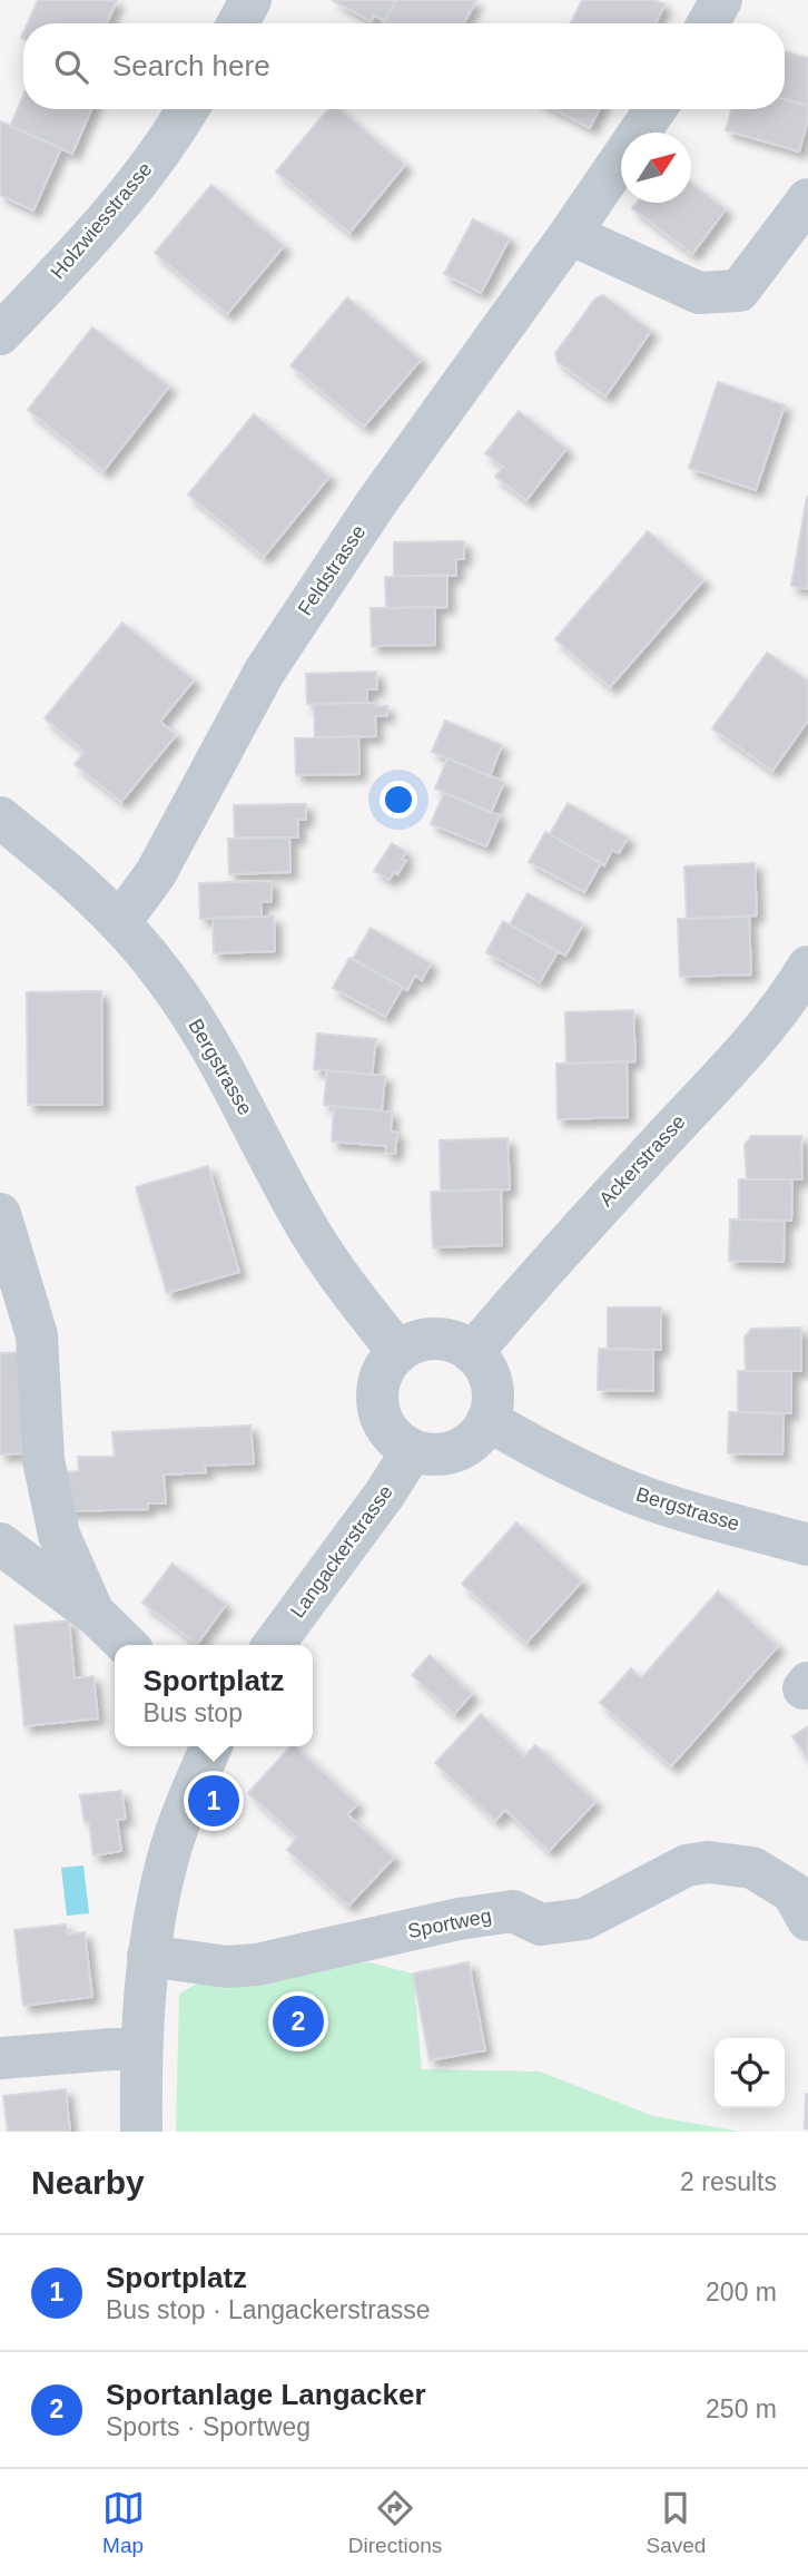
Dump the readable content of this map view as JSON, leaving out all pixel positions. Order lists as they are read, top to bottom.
{
  "streets": {
    "street": [
      "Holzwiesstrasse",
      "Feldstrasse",
      "Bergstrasse",
      "Ackerstrasse",
      "Langackerstrasse",
      "Sportweg"
    ]
  },
  "crossings": [
    ["Feldstrasse", "Bergstrasse"],
    ["Bergstrasse", "Ackerstrasse"],
    ["Bergstrasse", "Langackerstrasse"],
    ["Ackerstrasse", "Langackerstrasse"]
  ],
  "north": "top right",
  "page": {
    "search": "Search here",
    "popup": ["Sportplatz", "Bus stop"],
    "pins": ["1", "2"],
    "heading": ["Nearby", "2 results"],
    "list": [
      {
        "mark": "1",
        "name": "Sportplatz",
        "note": "Bus stop · Langackerstrasse",
        "value": "200 m"
      },
      {
        "mark": "2",
        "name": "Sportanlage Langacker",
        "note": "Sports · Sportweg",
        "value": "250 m"
      }
    ],
    "nav": ["Map", "Directions", "Saved"]
  }
}
